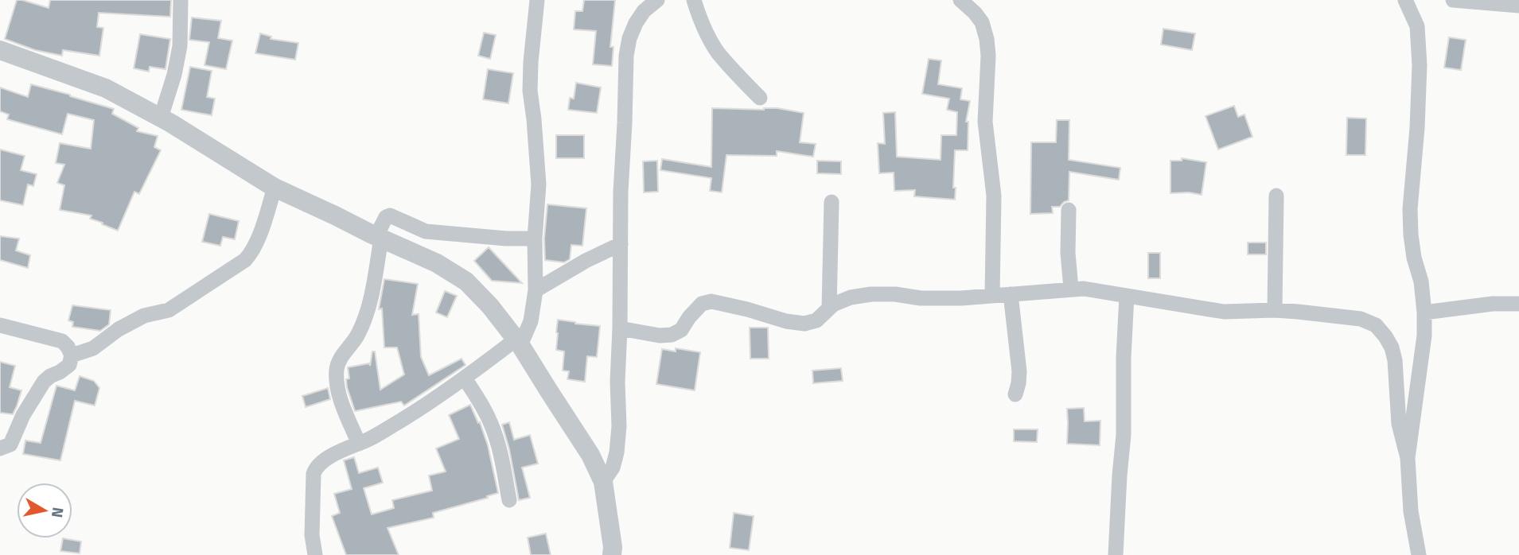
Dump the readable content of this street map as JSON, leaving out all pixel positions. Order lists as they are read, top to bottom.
{
  "north": "right"
}
